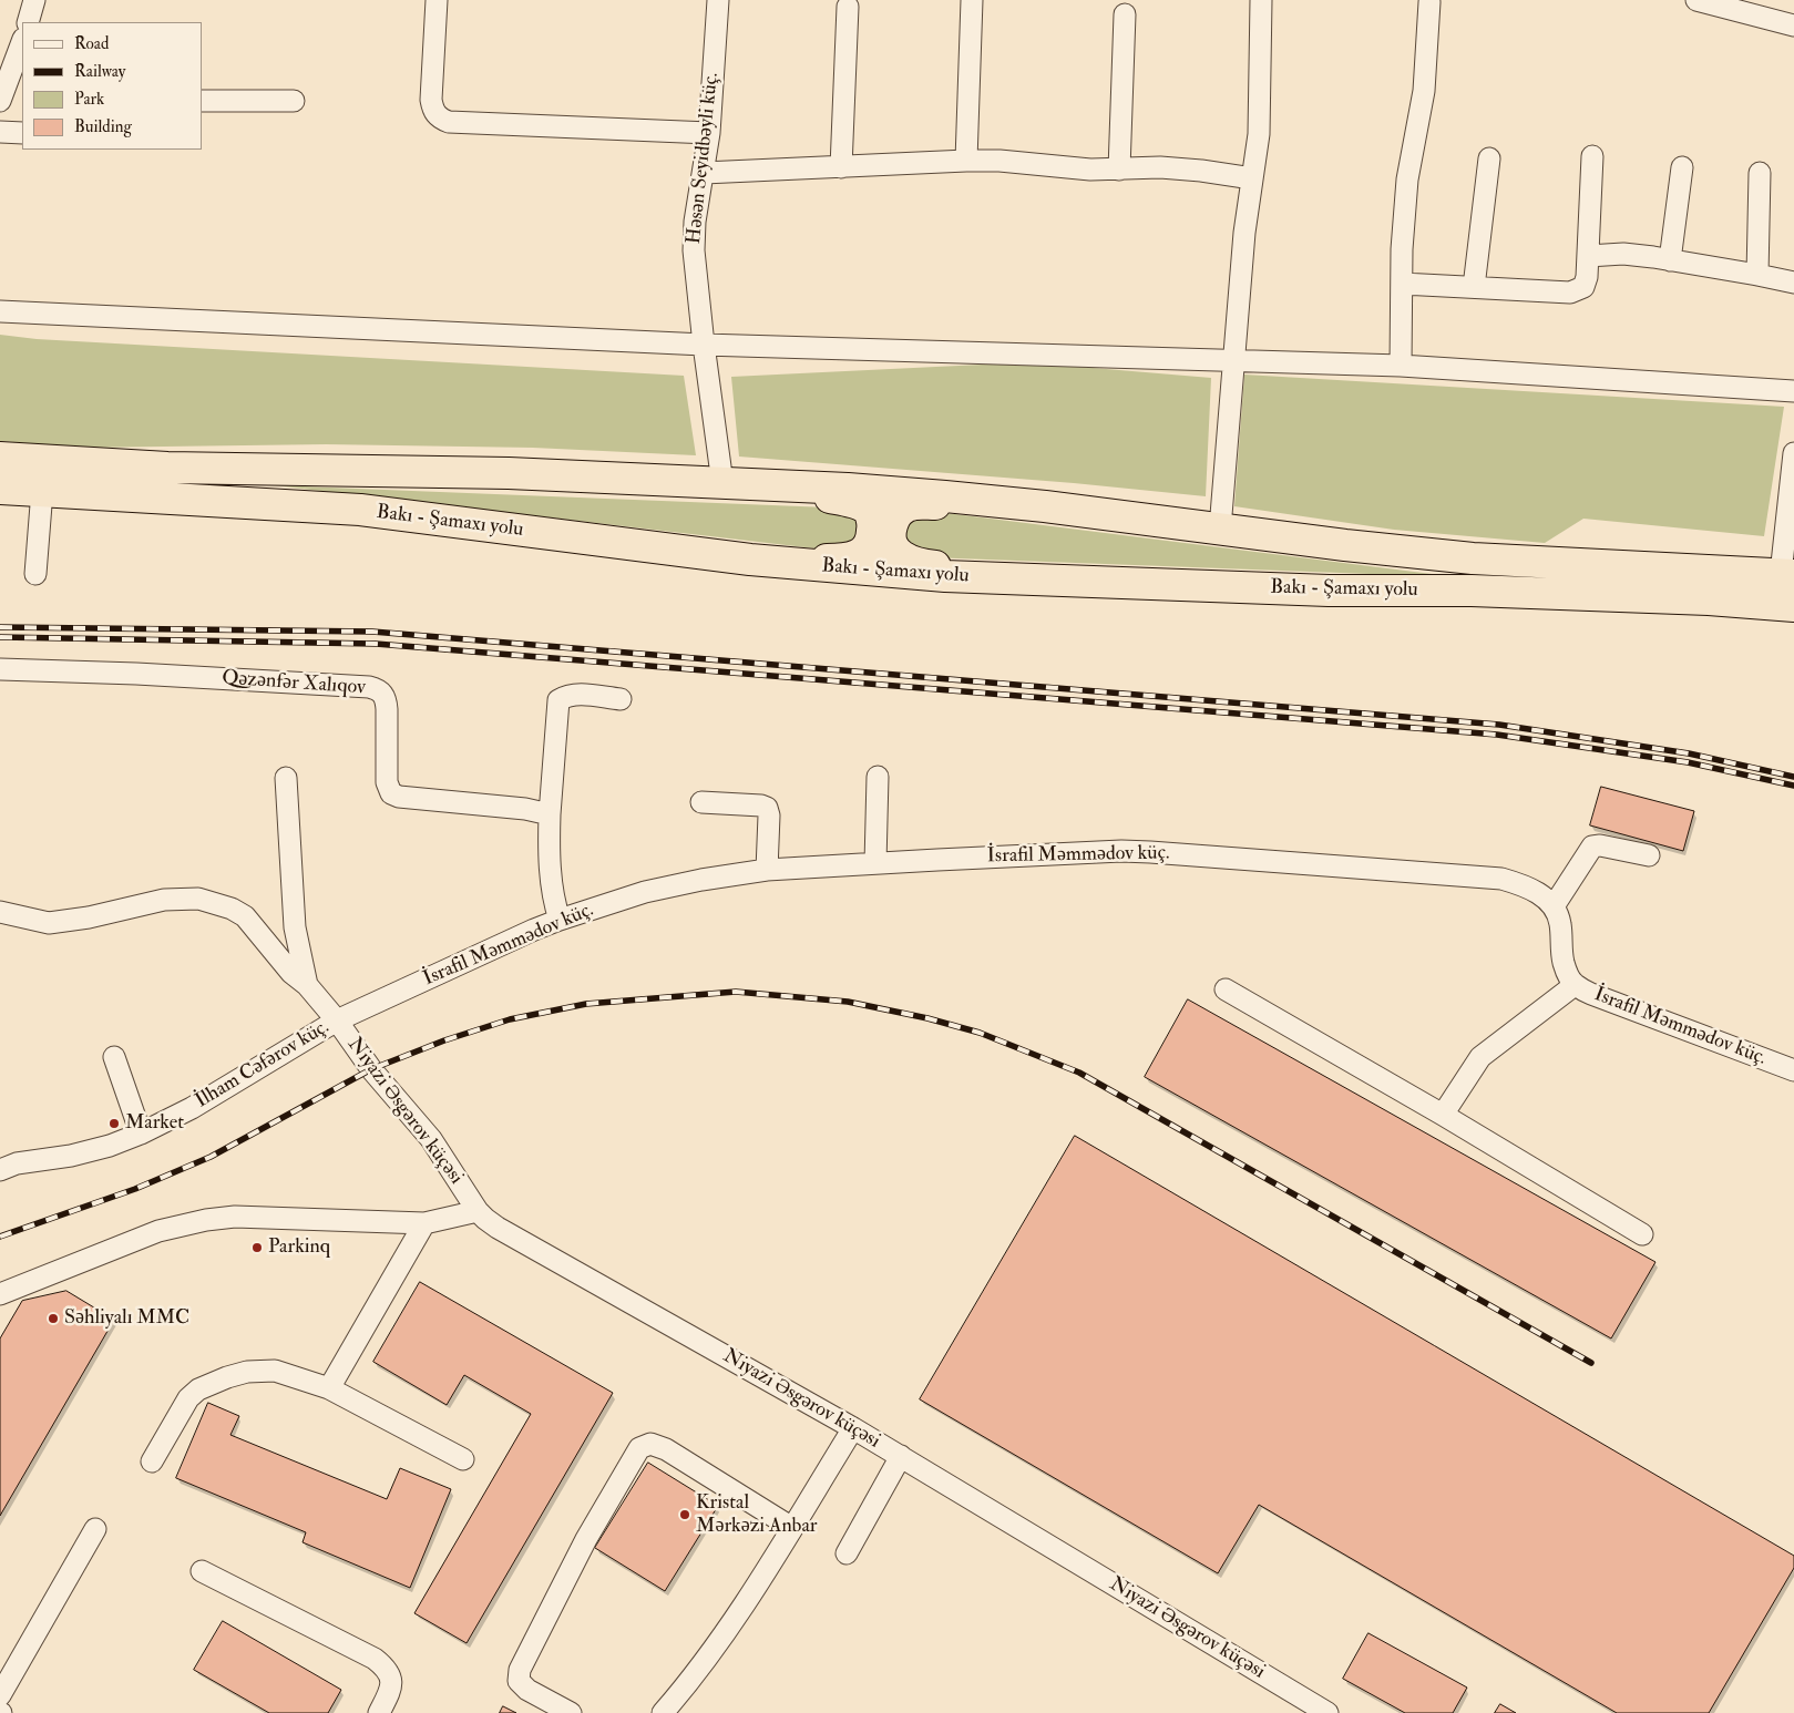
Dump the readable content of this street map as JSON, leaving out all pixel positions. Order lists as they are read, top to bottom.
{
  "streets": {
    "highway": ["Bakı - Şamaxı yolu"],
    "street": [
      "Həsən Seyidbəyli küç.",
      "Qəzənfər Xalıqov",
      "İsrafil Məmmədov küç.",
      "İlham Cəfərov küç.",
      "Niyazi Əsgərov küçəsi"
    ]
  },
  "crossings": [
    ["Həsən Seyidbəyli küç.", "Bakı - Şamaxı yolu"],
    ["İsrafil Məmmədov küç.", "İlham Cəfərov küç."],
    ["İsrafil Məmmədov küç.", "Niyazi Əsgərov küçəsi"],
    ["İlham Cəfərov küç.", "Niyazi Əsgərov küçəsi"]
  ],
  "places": [
    "Market",
    "Parkinq",
    "Səhliyalı MMC",
    "Kristal Mərkəzi Anbar"
  ],
  "legend": [
    "Road",
    "Railway",
    "Park",
    "Building"
  ]
}
